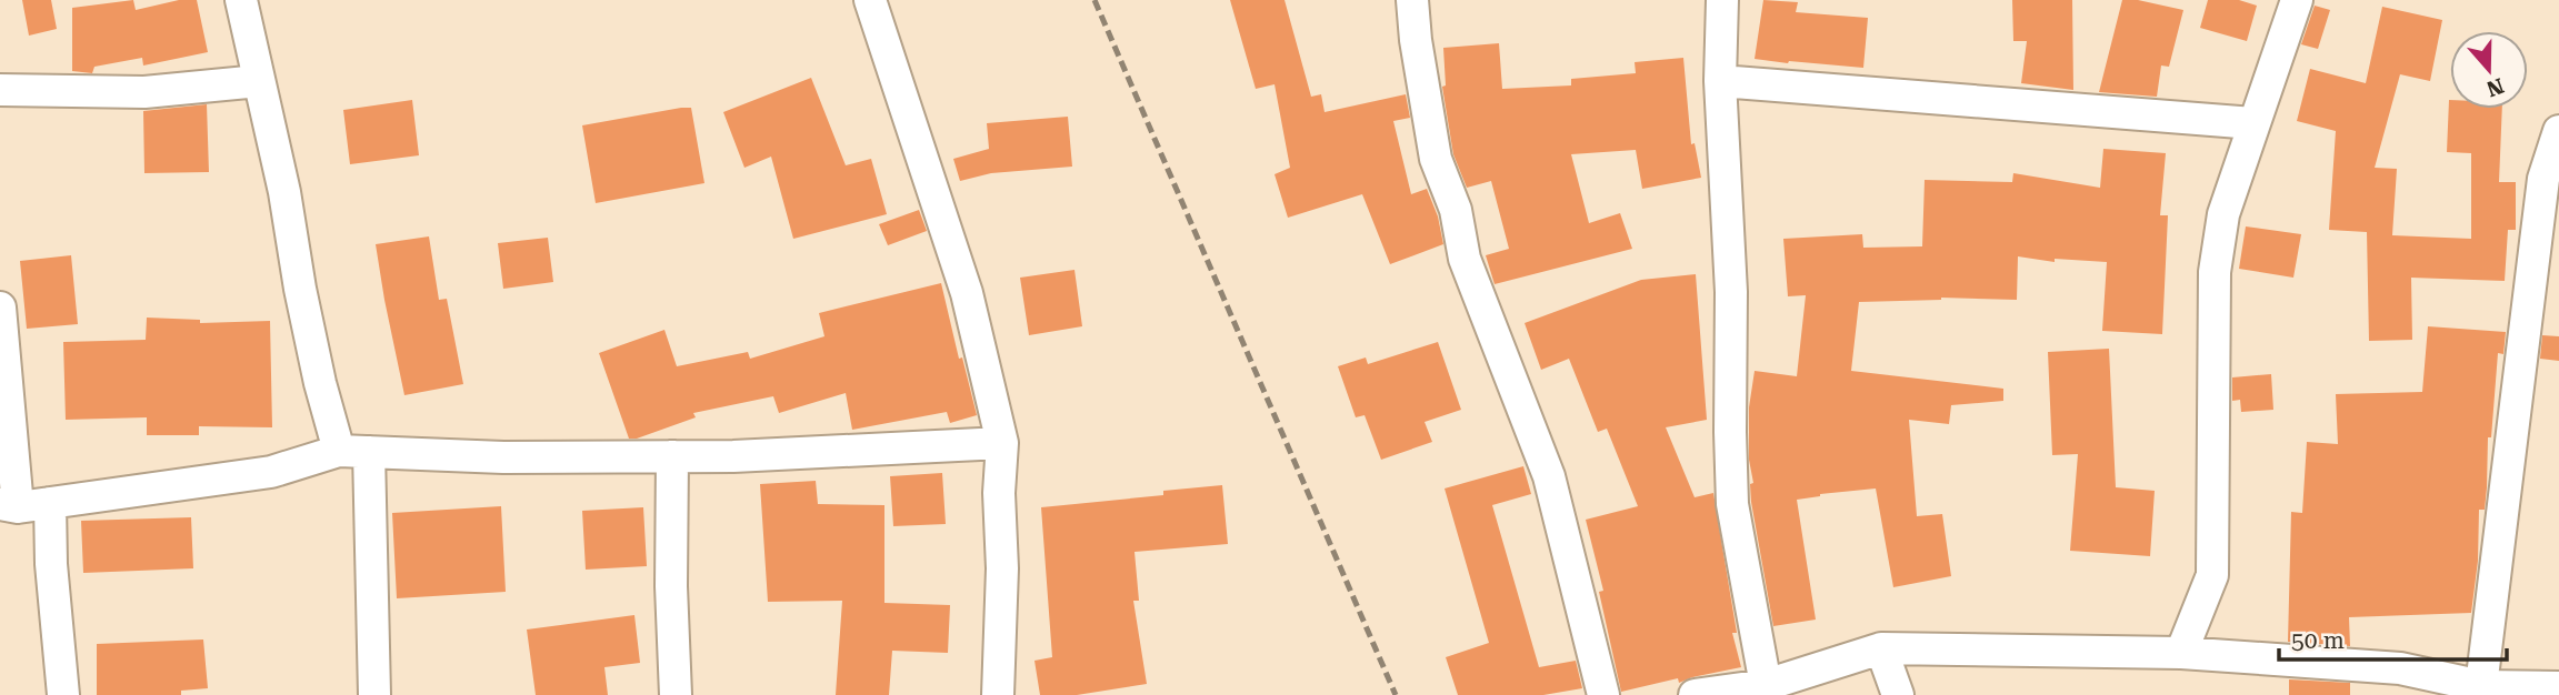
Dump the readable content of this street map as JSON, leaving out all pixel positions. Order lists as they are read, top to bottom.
{
  "scale_bar": "50 m",
  "north": "bottom"
}
